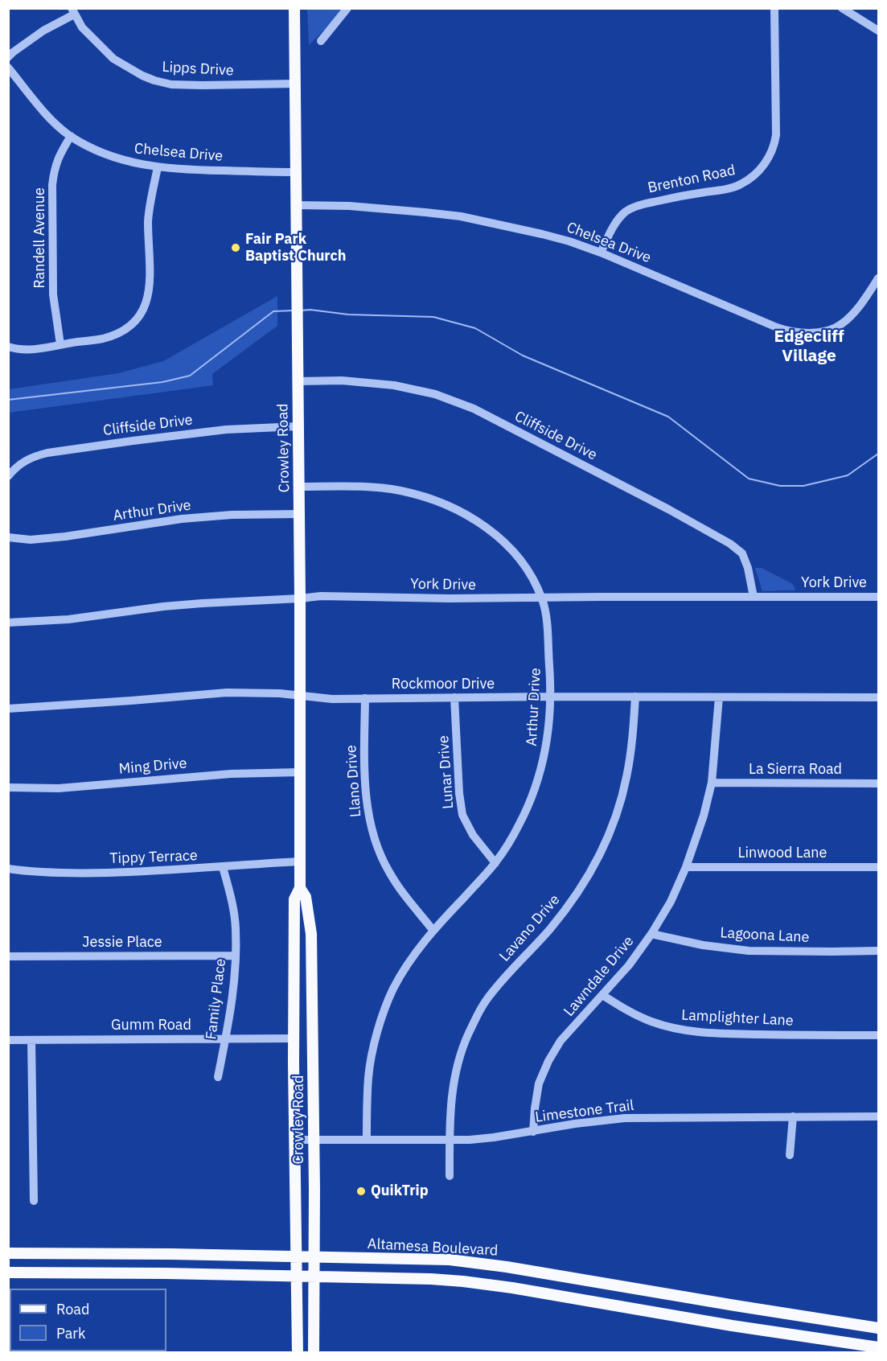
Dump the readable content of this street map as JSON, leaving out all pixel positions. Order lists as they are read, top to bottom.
{
  "streets": {
    "main road": ["Crowley Road", "Altamesa Boulevard"],
    "street": [
      "Lipps Drive",
      "Chelsea Drive",
      "Brenton Road",
      "Randell Avenue",
      "Cliffside Drive",
      "Arthur Drive",
      "York Drive",
      "Rockmoor Drive",
      "Ming Drive",
      "La Sierra Road",
      "Lunar Drive",
      "Llano Drive",
      "Linwood Lane",
      "Tippy Terrace",
      "Lavano Drive",
      "Lagoona Lane",
      "Jessie Place",
      "Lawndale Drive",
      "Family Place",
      "Lamplighter Lane",
      "Gumm Road",
      "Limestone Trail"
    ]
  },
  "crossings": [
    ["Lipps Drive", "Crowley Road"],
    ["Chelsea Drive", "Brenton Road"],
    ["Chelsea Drive", "Randell Avenue"],
    ["Chelsea Drive", "Crowley Road"],
    ["Cliffside Drive", "Crowley Road"],
    ["Cliffside Drive", "York Drive"],
    ["Crowley Road", "Arthur Drive"],
    ["Crowley Road", "York Drive"],
    ["Crowley Road", "Rockmoor Drive"],
    ["Crowley Road", "Ming Drive"],
    ["Crowley Road", "Tippy Terrace"],
    ["Crowley Road", "Gumm Road"],
    ["Crowley Road", "Limestone Trail"],
    ["Crowley Road", "Altamesa Boulevard"],
    ["Arthur Drive", "York Drive"],
    ["Arthur Drive", "Rockmoor Drive"],
    ["Arthur Drive", "Lunar Drive"],
    ["Arthur Drive", "Llano Drive"],
    ["Arthur Drive", "Limestone Trail"],
    ["Rockmoor Drive", "Lunar Drive"],
    ["Rockmoor Drive", "Llano Drive"],
    ["Rockmoor Drive", "Lavano Drive"],
    ["Rockmoor Drive", "Lawndale Drive"],
    ["La Sierra Road", "Lawndale Drive"],
    ["Linwood Lane", "Lawndale Drive"],
    ["Tippy Terrace", "Family Place"],
    ["Lavano Drive", "Limestone Trail"],
    ["Lagoona Lane", "Lawndale Drive"],
    ["Jessie Place", "Family Place"],
    ["Lawndale Drive", "Lamplighter Lane"],
    ["Lawndale Drive", "Limestone Trail"],
    ["Family Place", "Gumm Road"]
  ],
  "districts": ["Edgecliff Village"],
  "places": ["Fair Park Baptist Church", "QuikTrip"],
  "legend": ["Road", "Park"]
}
